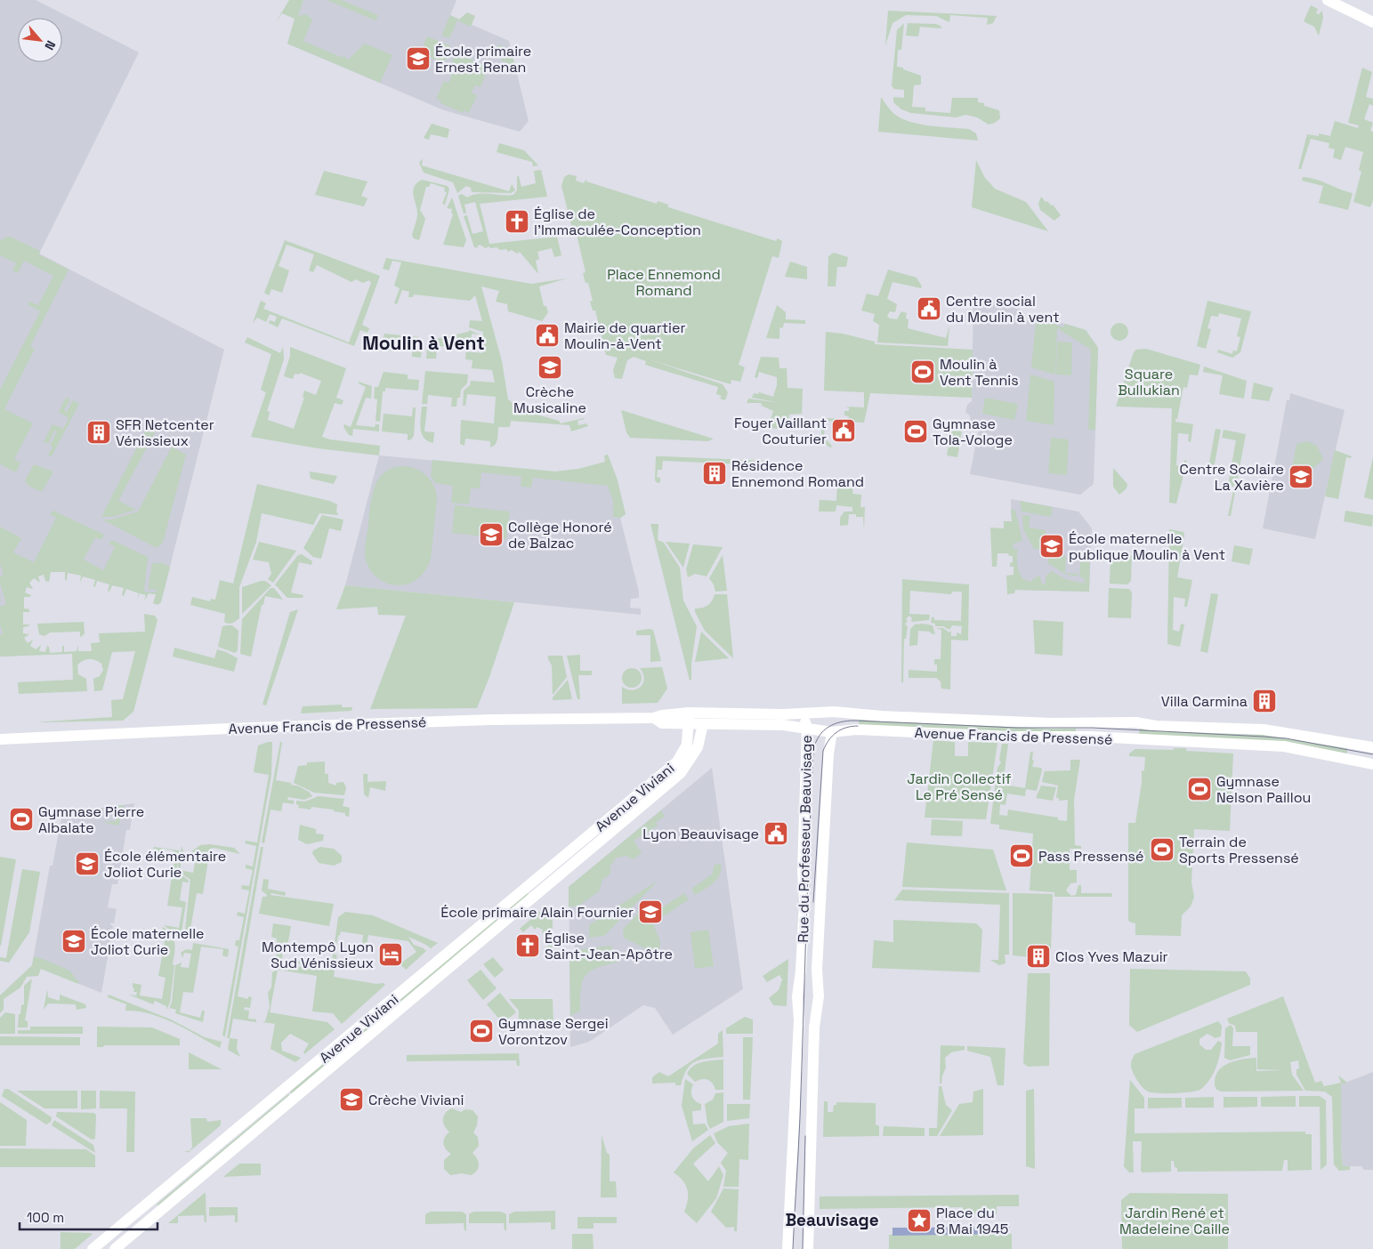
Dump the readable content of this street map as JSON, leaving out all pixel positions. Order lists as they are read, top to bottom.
{
  "streets": {
    "street": ["Avenue Francis de Pressensé", "Avenue Viviani", "Rue du Professeur Beauvisage"]
  },
  "crossings": [
    ["Avenue Francis de Pressensé", "Avenue Viviani"],
    ["Avenue Francis de Pressensé", "Rue du Professeur Beauvisage"]
  ],
  "districts": ["Moulin à Vent", "Beauvisage"],
  "parks": [
    "Place Ennemond Romand",
    "Square Bullukian",
    "Jardin Collectif Le Pré Sensé",
    "Jardin René et Madeleine Caille"
  ],
  "places": {
    "school or university": [
      "École primaire Ernest Renan",
      "Crèche Musicaline",
      "Centre Scolaire La Xavière",
      "Collège Honoré de Balzac",
      "École maternelle publique Moulin à Vent",
      "École élémentaire Joliot Curie",
      "École primaire Alain Fournier",
      "École maternelle Joliot Curie",
      "Crèche Viviani"
    ],
    "church": ["Église de l'Immaculée-Conception", "Église Saint-Jean-Apôtre"],
    "public building": [
      "Centre social du Moulin à vent",
      "Mairie de quartier Moulin-à-Vent",
      "Foyer Vaillant Couturier",
      "Lyon Beauvisage"
    ],
    "sports": [
      "Moulin à Vent Tennis",
      "Gymnase Tola-Vologe",
      "Gymnase Nelson Paillou",
      "Gymnase Pierre Albalate",
      "Terrain de Sports Pressensé",
      "Pass Pressensé",
      "Gymnase Sergei Vorontzov"
    ],
    "building": [
      "SFR Netcenter Vénissieux",
      "Résidence Ennemond Romand",
      "Villa Carmina",
      "Clos Yves Mazuir"
    ],
    "hotel": ["Montempô Lyon Sud Vénissieux"],
    "place": ["Place du 8 Mai 1945"]
  },
  "scale_bar": "100 m",
  "north": "bottom right"
}
